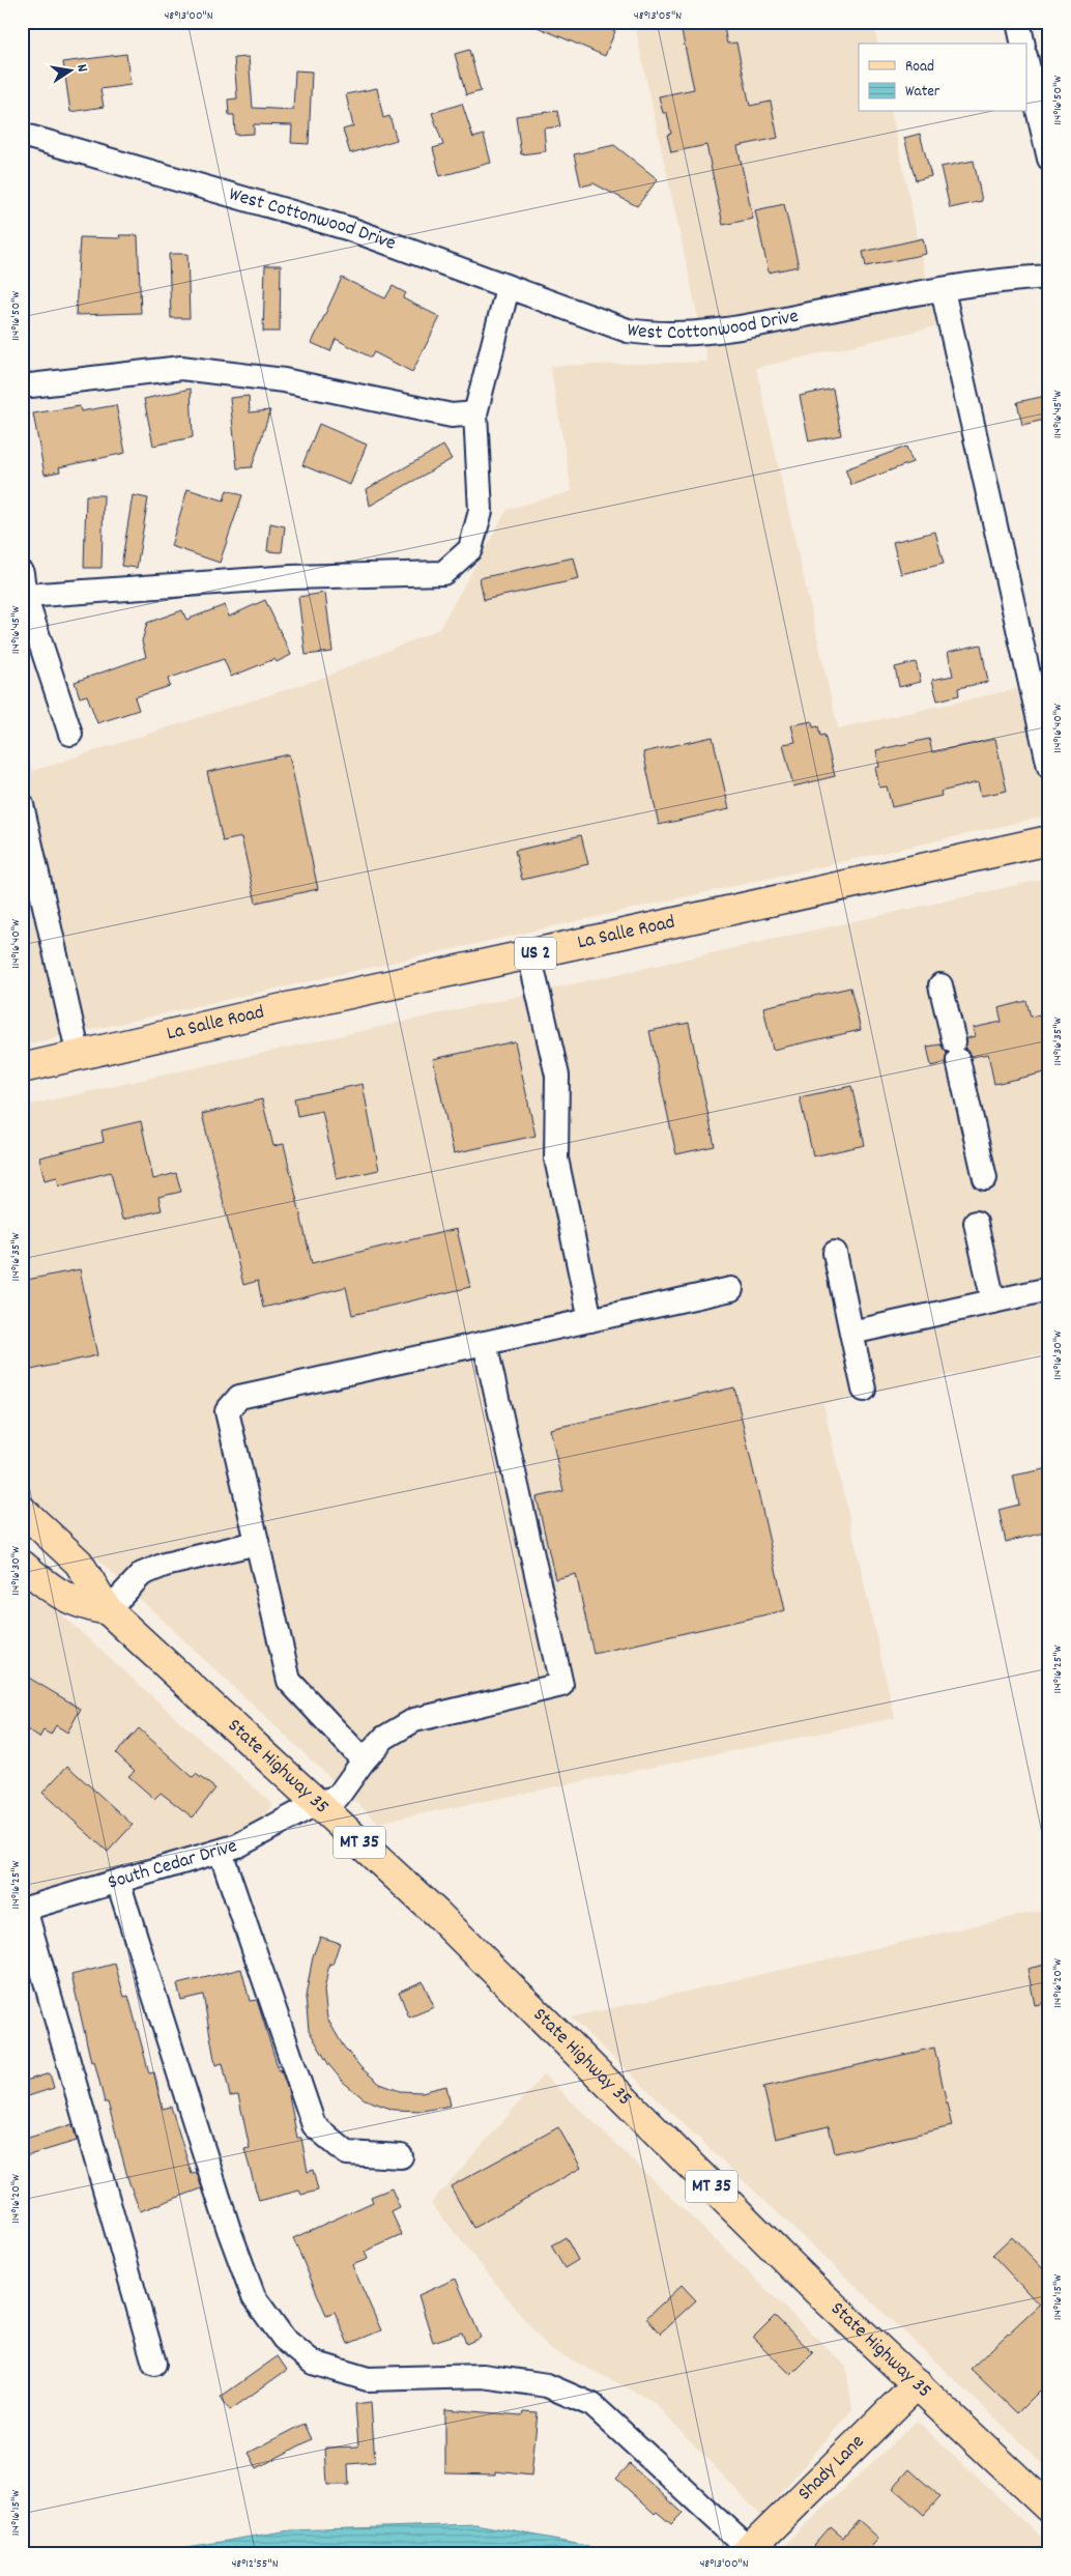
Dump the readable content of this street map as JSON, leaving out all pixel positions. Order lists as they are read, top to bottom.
{
  "streets": {
    "main road": [
      "La Salle Road",
      "US 2",
      "State Highway 35",
      "MT 35",
      "Shady Lane"
    ],
    "street": ["West Cottonwood Drive", "South Cedar Drive"]
  },
  "crossings": [
    ["State Highway 35", "South Cedar Drive"],
    ["State Highway 35", "Shady Lane"]
  ],
  "legend": ["Road", "Water"],
  "north": "right",
  "coordinates": [
    "48°13'00\"N",
    "48°13'05\"N",
    "114°16'50\"W",
    "114°16'45\"W",
    "114°16'40\"W",
    "114°16'35\"W",
    "114°16'30\"W",
    "114°16'25\"W",
    "114°16'20\"W",
    "114°16'15\"W",
    "48°12'55\"N"
  ]
}
